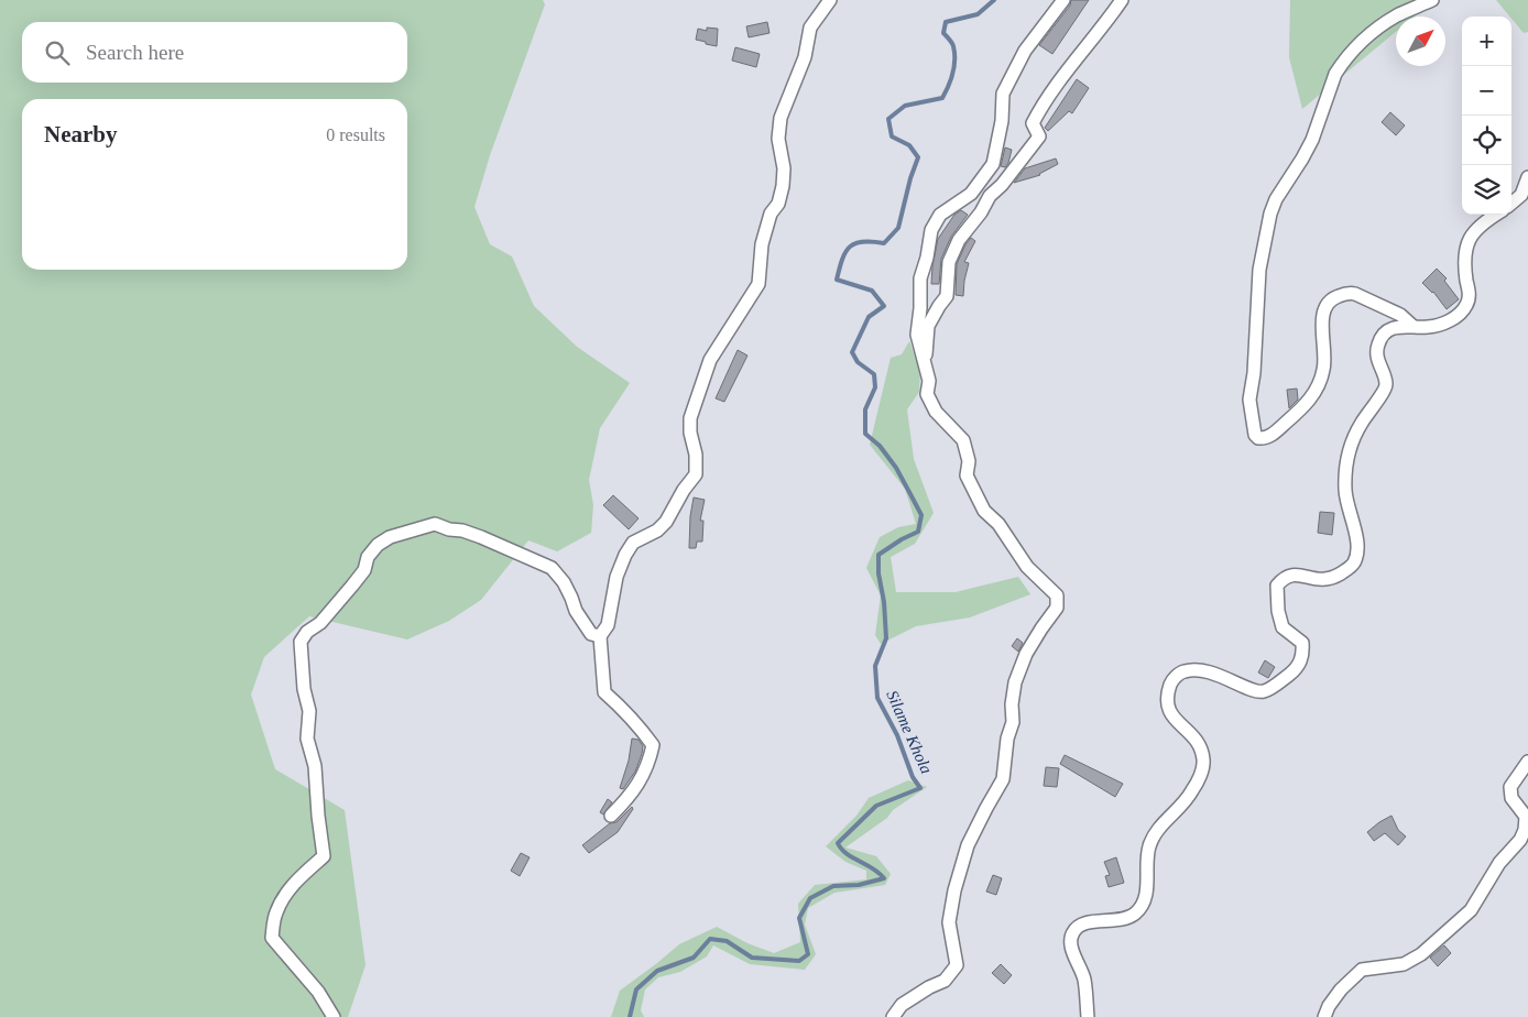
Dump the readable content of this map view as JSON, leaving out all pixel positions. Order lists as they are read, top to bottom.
{
  "water": ["Silame Khola"],
  "north": "top right",
  "page": {
    "map_buttons": ["+", "−"],
    "search": "Search here",
    "heading": ["Nearby", "0 results"]
  }
}
